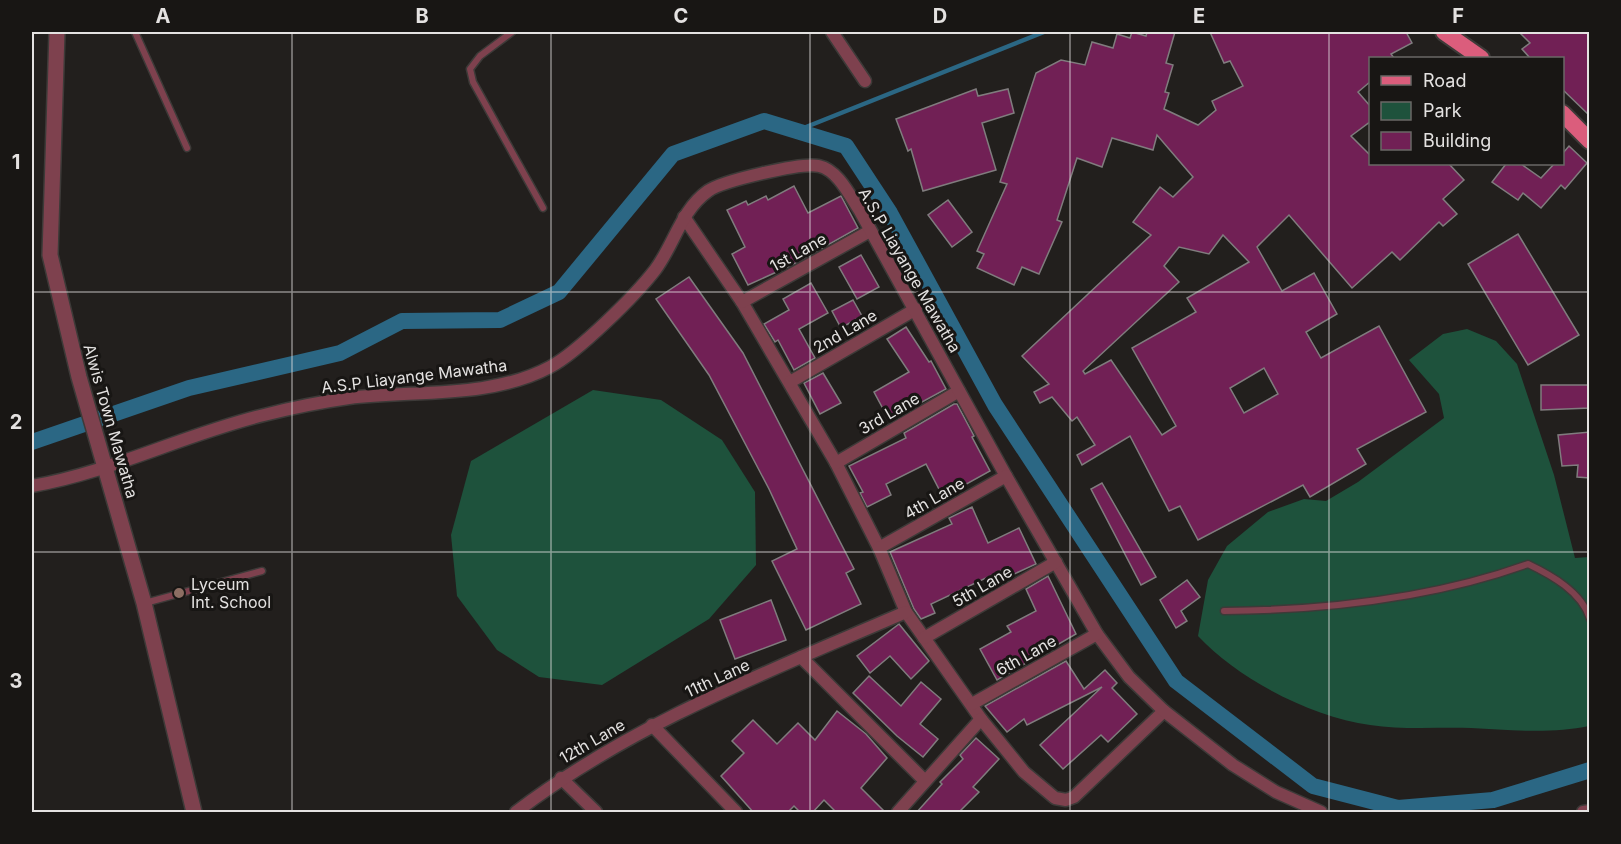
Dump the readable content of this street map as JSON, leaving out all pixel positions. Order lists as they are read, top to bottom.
{
  "streets": {
    "street": [
      "1st Lane",
      "A.S.P Liayange Mawatha",
      "2nd Lane",
      "3rd Lane",
      "Alwis Town Mawatha",
      "4th Lane",
      "5th Lane",
      "6th Lane",
      "11th Lane",
      "12th Lane"
    ]
  },
  "crossings": [
    ["1st Lane", "A.S.P Liayange Mawatha"],
    ["A.S.P Liayange Mawatha", "2nd Lane"],
    ["A.S.P Liayange Mawatha", "3rd Lane"],
    ["A.S.P Liayange Mawatha", "Alwis Town Mawatha"],
    ["A.S.P Liayange Mawatha", "4th Lane"],
    ["A.S.P Liayange Mawatha", "5th Lane"],
    ["A.S.P Liayange Mawatha", "6th Lane"],
    ["11th Lane", "12th Lane"]
  ],
  "places": ["Lyceum Int. School"],
  "legend": ["Road", "Park", "Building"],
  "grid": {
    "columns": [
      "A",
      "B",
      "C",
      "D",
      "E",
      "F"
    ],
    "rows": ["1", "2", "3"]
  }
}
